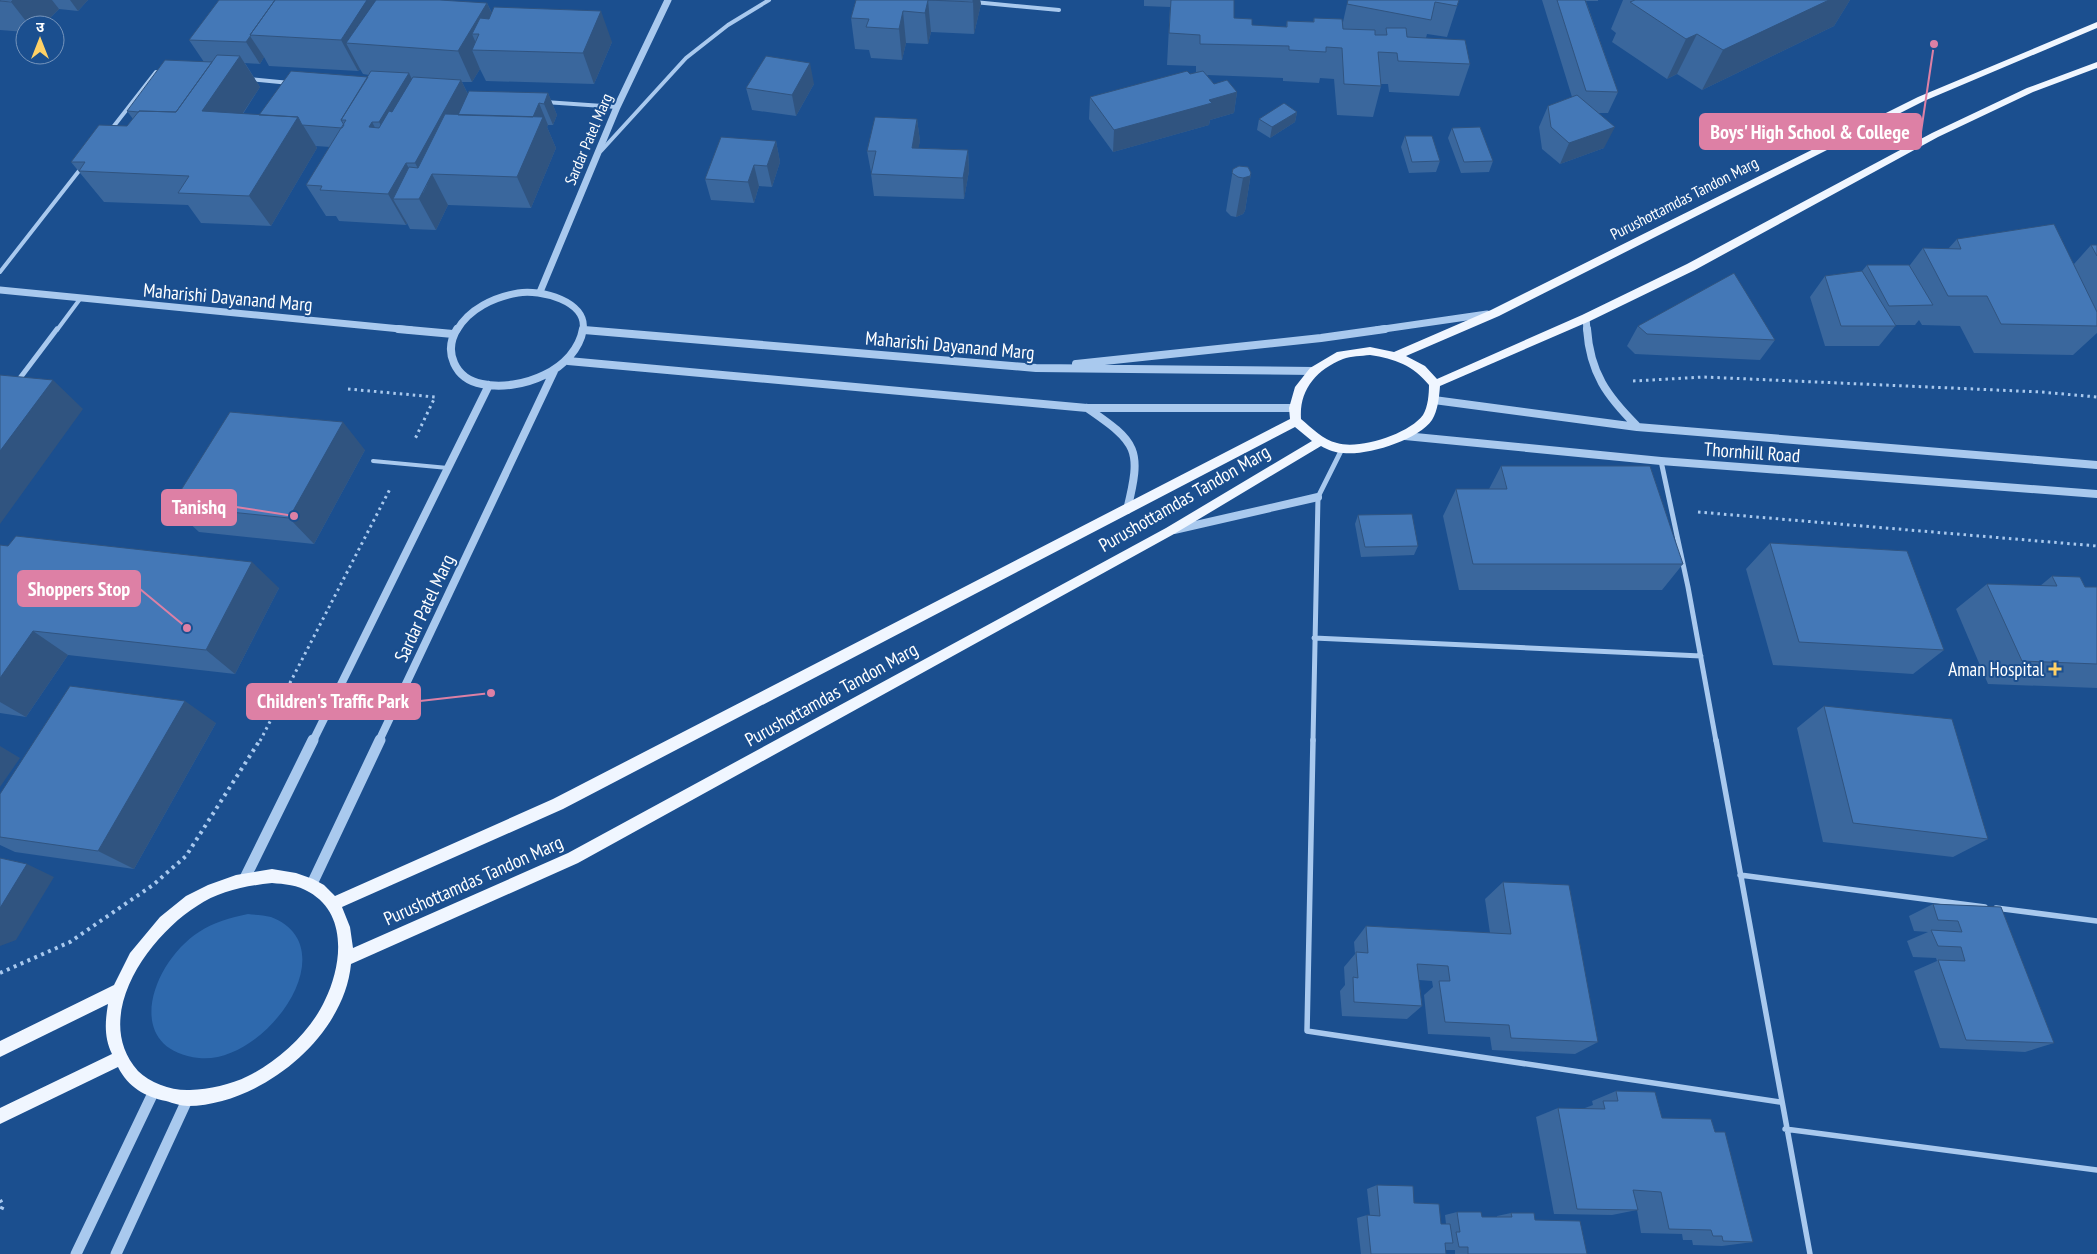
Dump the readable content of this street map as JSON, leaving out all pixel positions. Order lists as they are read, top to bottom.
{
  "streets": {
    "main road": ["Purushottamdas Tandon Marg"],
    "street": ["Sardar Patel Marg", "Maharishi Dayanand Marg", "Thornhill Road"]
  },
  "crossings": [
    ["Sardar Patel Marg", "Maharishi Dayanand Marg"],
    ["Purushottamdas Tandon Marg", "Maharishi Dayanand Marg"],
    ["Purushottamdas Tandon Marg", "Thornhill Road"],
    ["Maharishi Dayanand Marg", "Thornhill Road"]
  ],
  "places": {
    "other": [
      "Boys' High School & College",
      "Tanishq",
      "Shoppers Stop",
      "Children's Traffic Park"
    ],
    "health": ["Aman Hospital"]
  },
  "north": "top"
}
